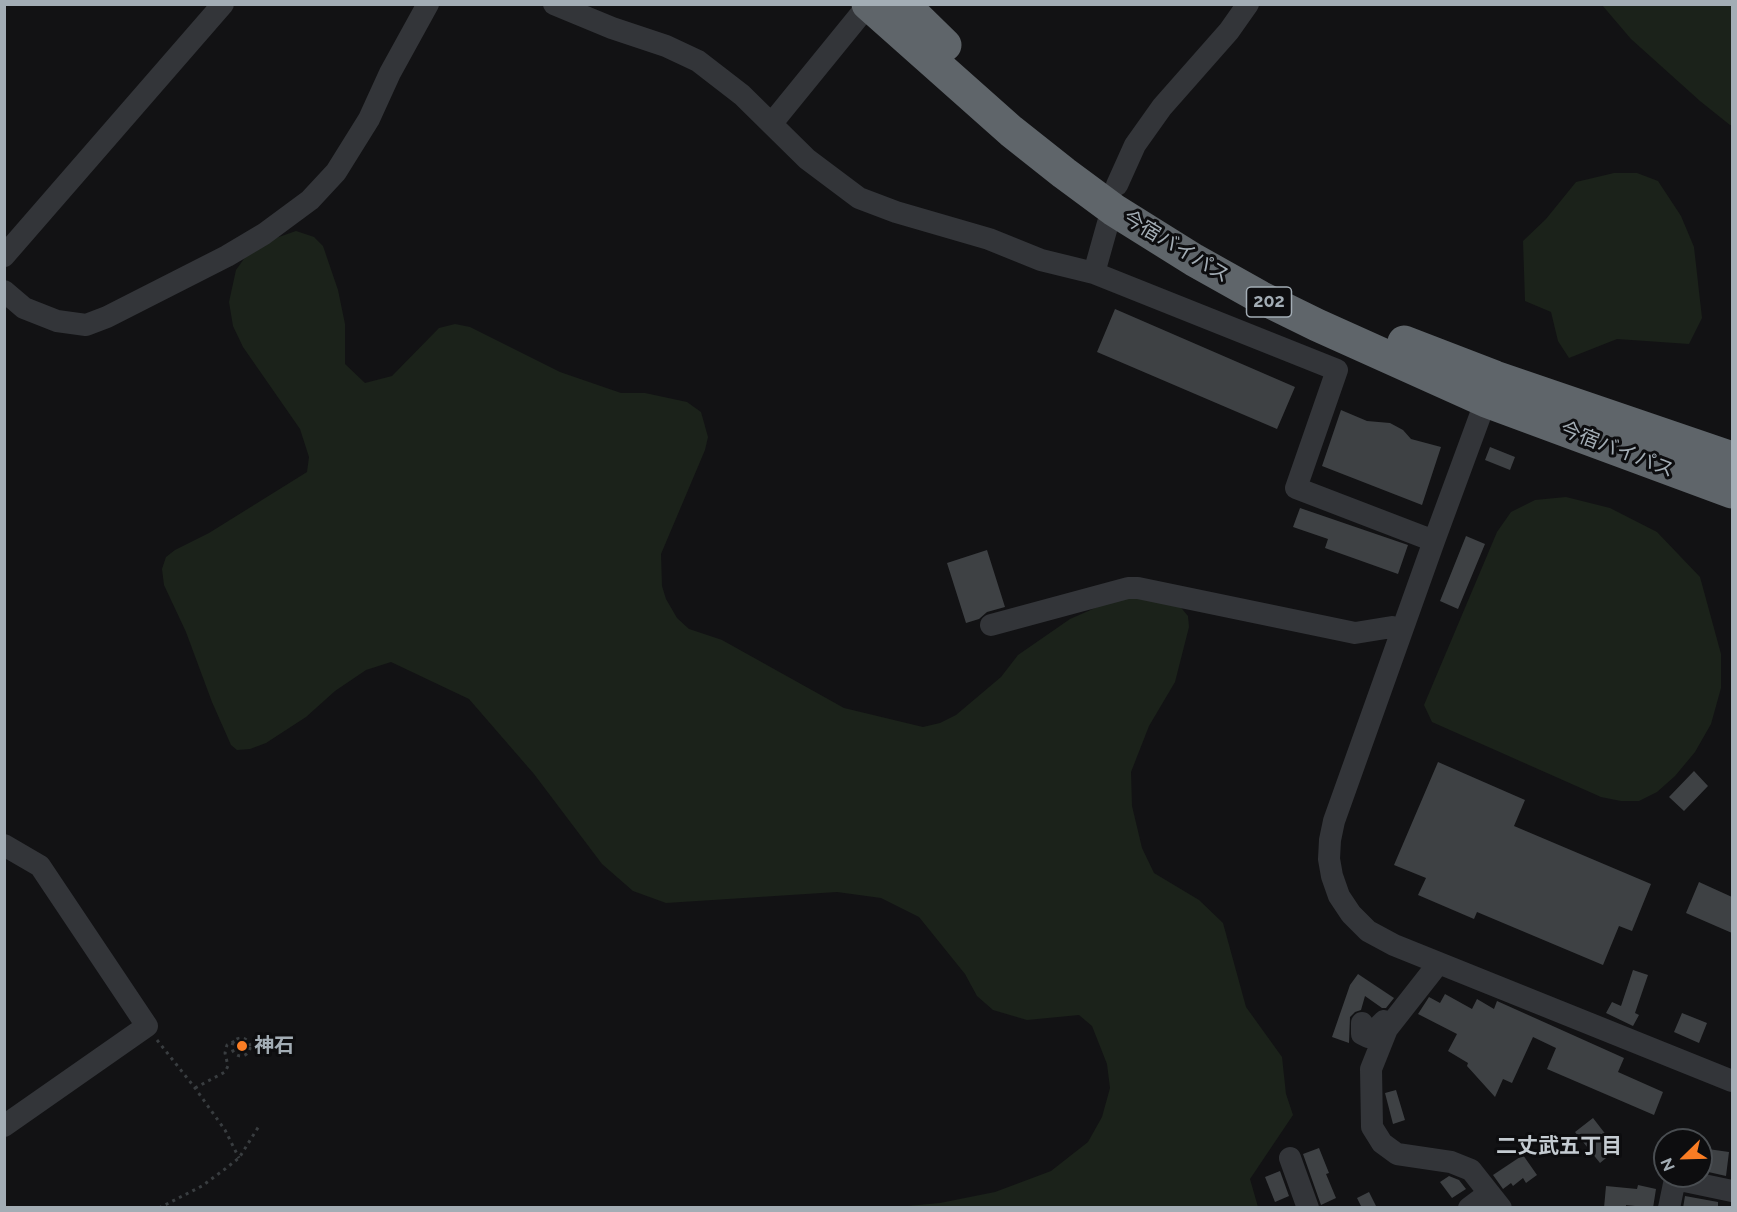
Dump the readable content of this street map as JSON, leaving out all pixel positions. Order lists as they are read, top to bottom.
{
  "streets": {
    "highway": ["今宿バイパス", "202"]
  },
  "districts": ["二丈武五丁目"],
  "places": ["神石"],
  "north": "bottom left"
}
